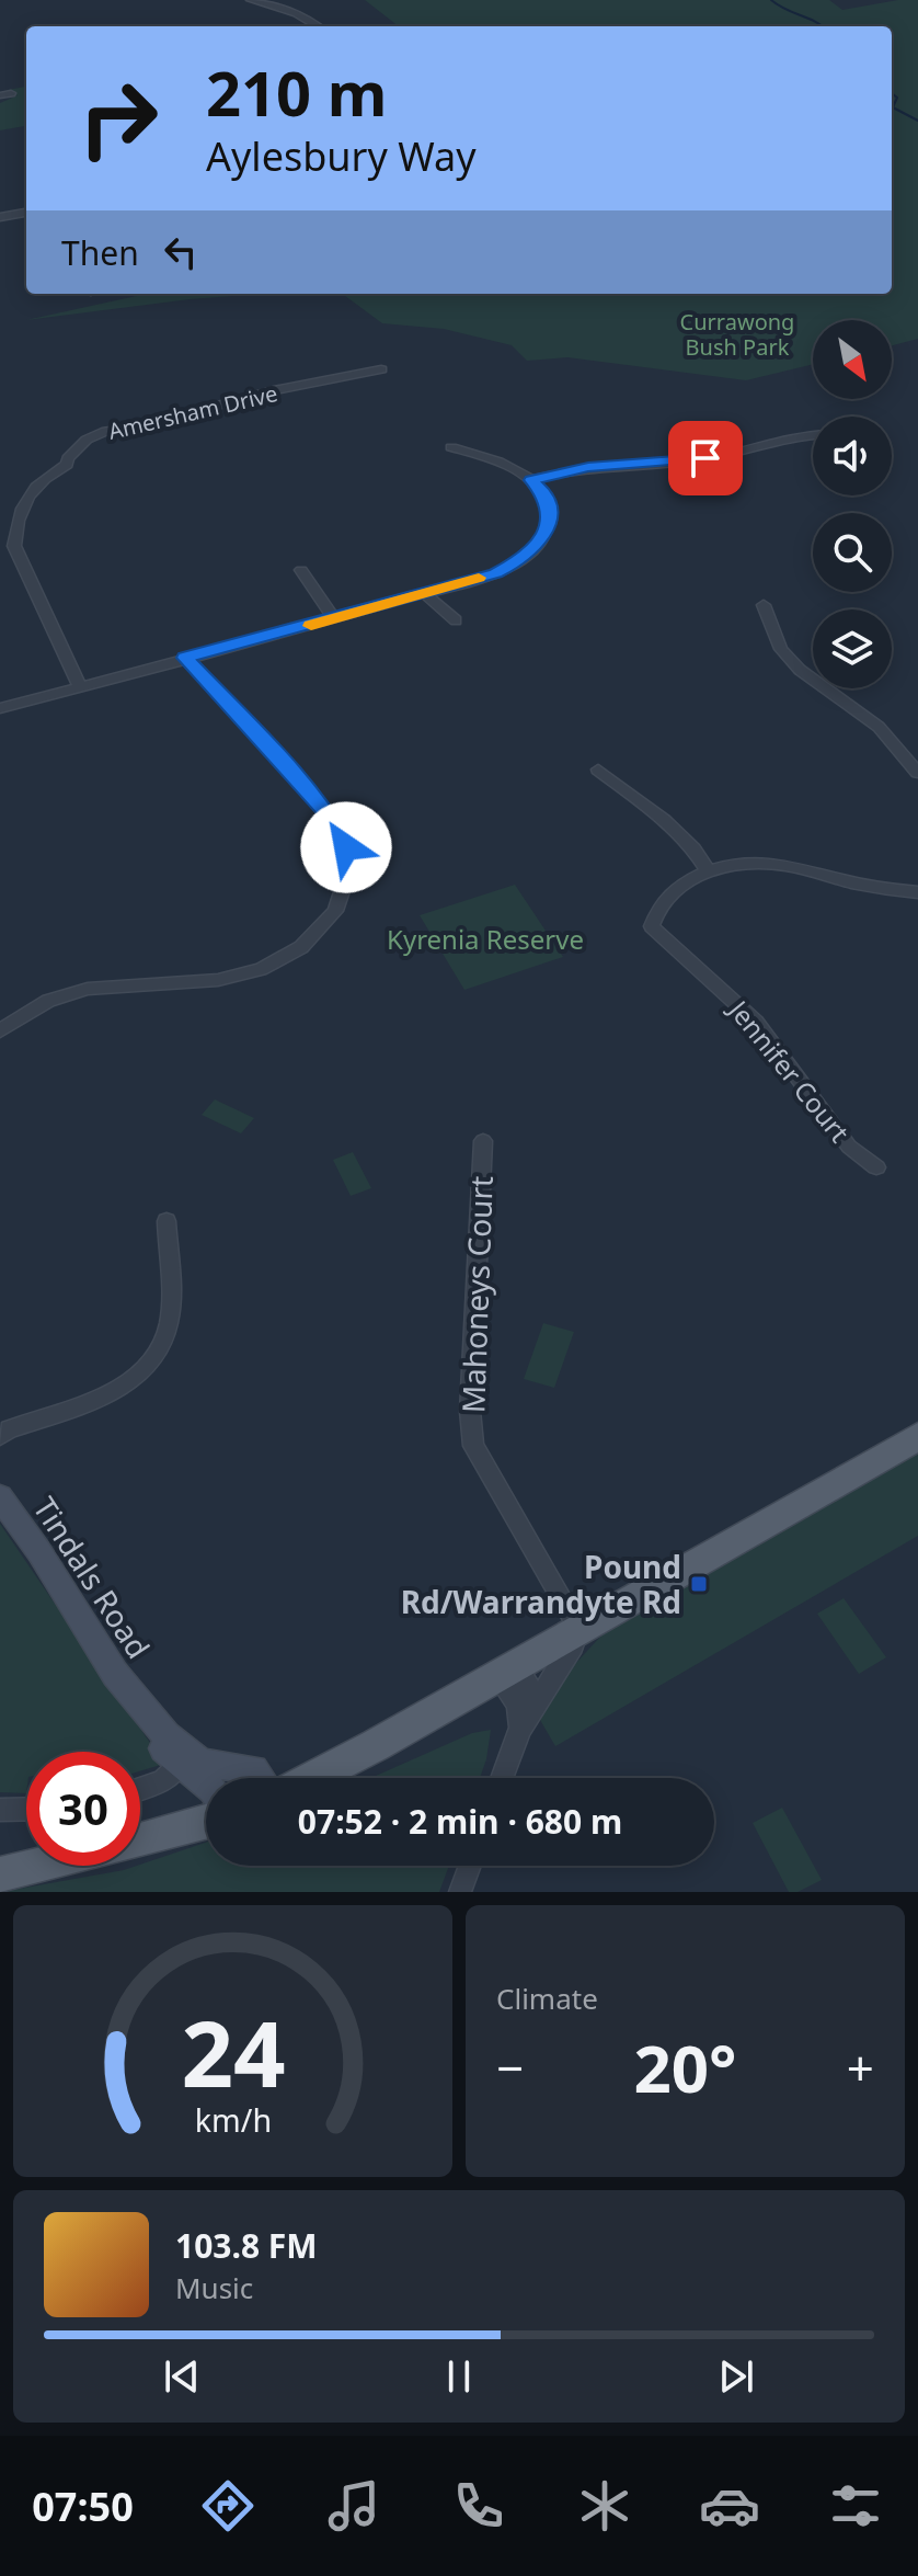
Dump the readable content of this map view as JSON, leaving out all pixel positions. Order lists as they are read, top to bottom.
{
  "streets": {
    "main road": ["Tindals Road"],
    "street": ["Amersham Drive", "Jennifer Court", "Mahoneys Court"]
  },
  "parks": ["Currawong Bush Park", "Kyrenia Reserve"],
  "places": {
    "transit": ["Pound Rd/Warrandyte Rd"]
  },
  "north": "bottom right",
  "page": {
    "turn": ["210 m", "Aylesbury Way"],
    "then": "Then",
    "limit": "30",
    "trip": "07:52 · 2 min · 680 m",
    "tile": "Climate",
    "heat": ["−", "20°", "+"],
    "song": ["103.8 FM", "Music"],
    "tabs": "07:50",
    "gauge": ["24", "km/h"]
  }
}
